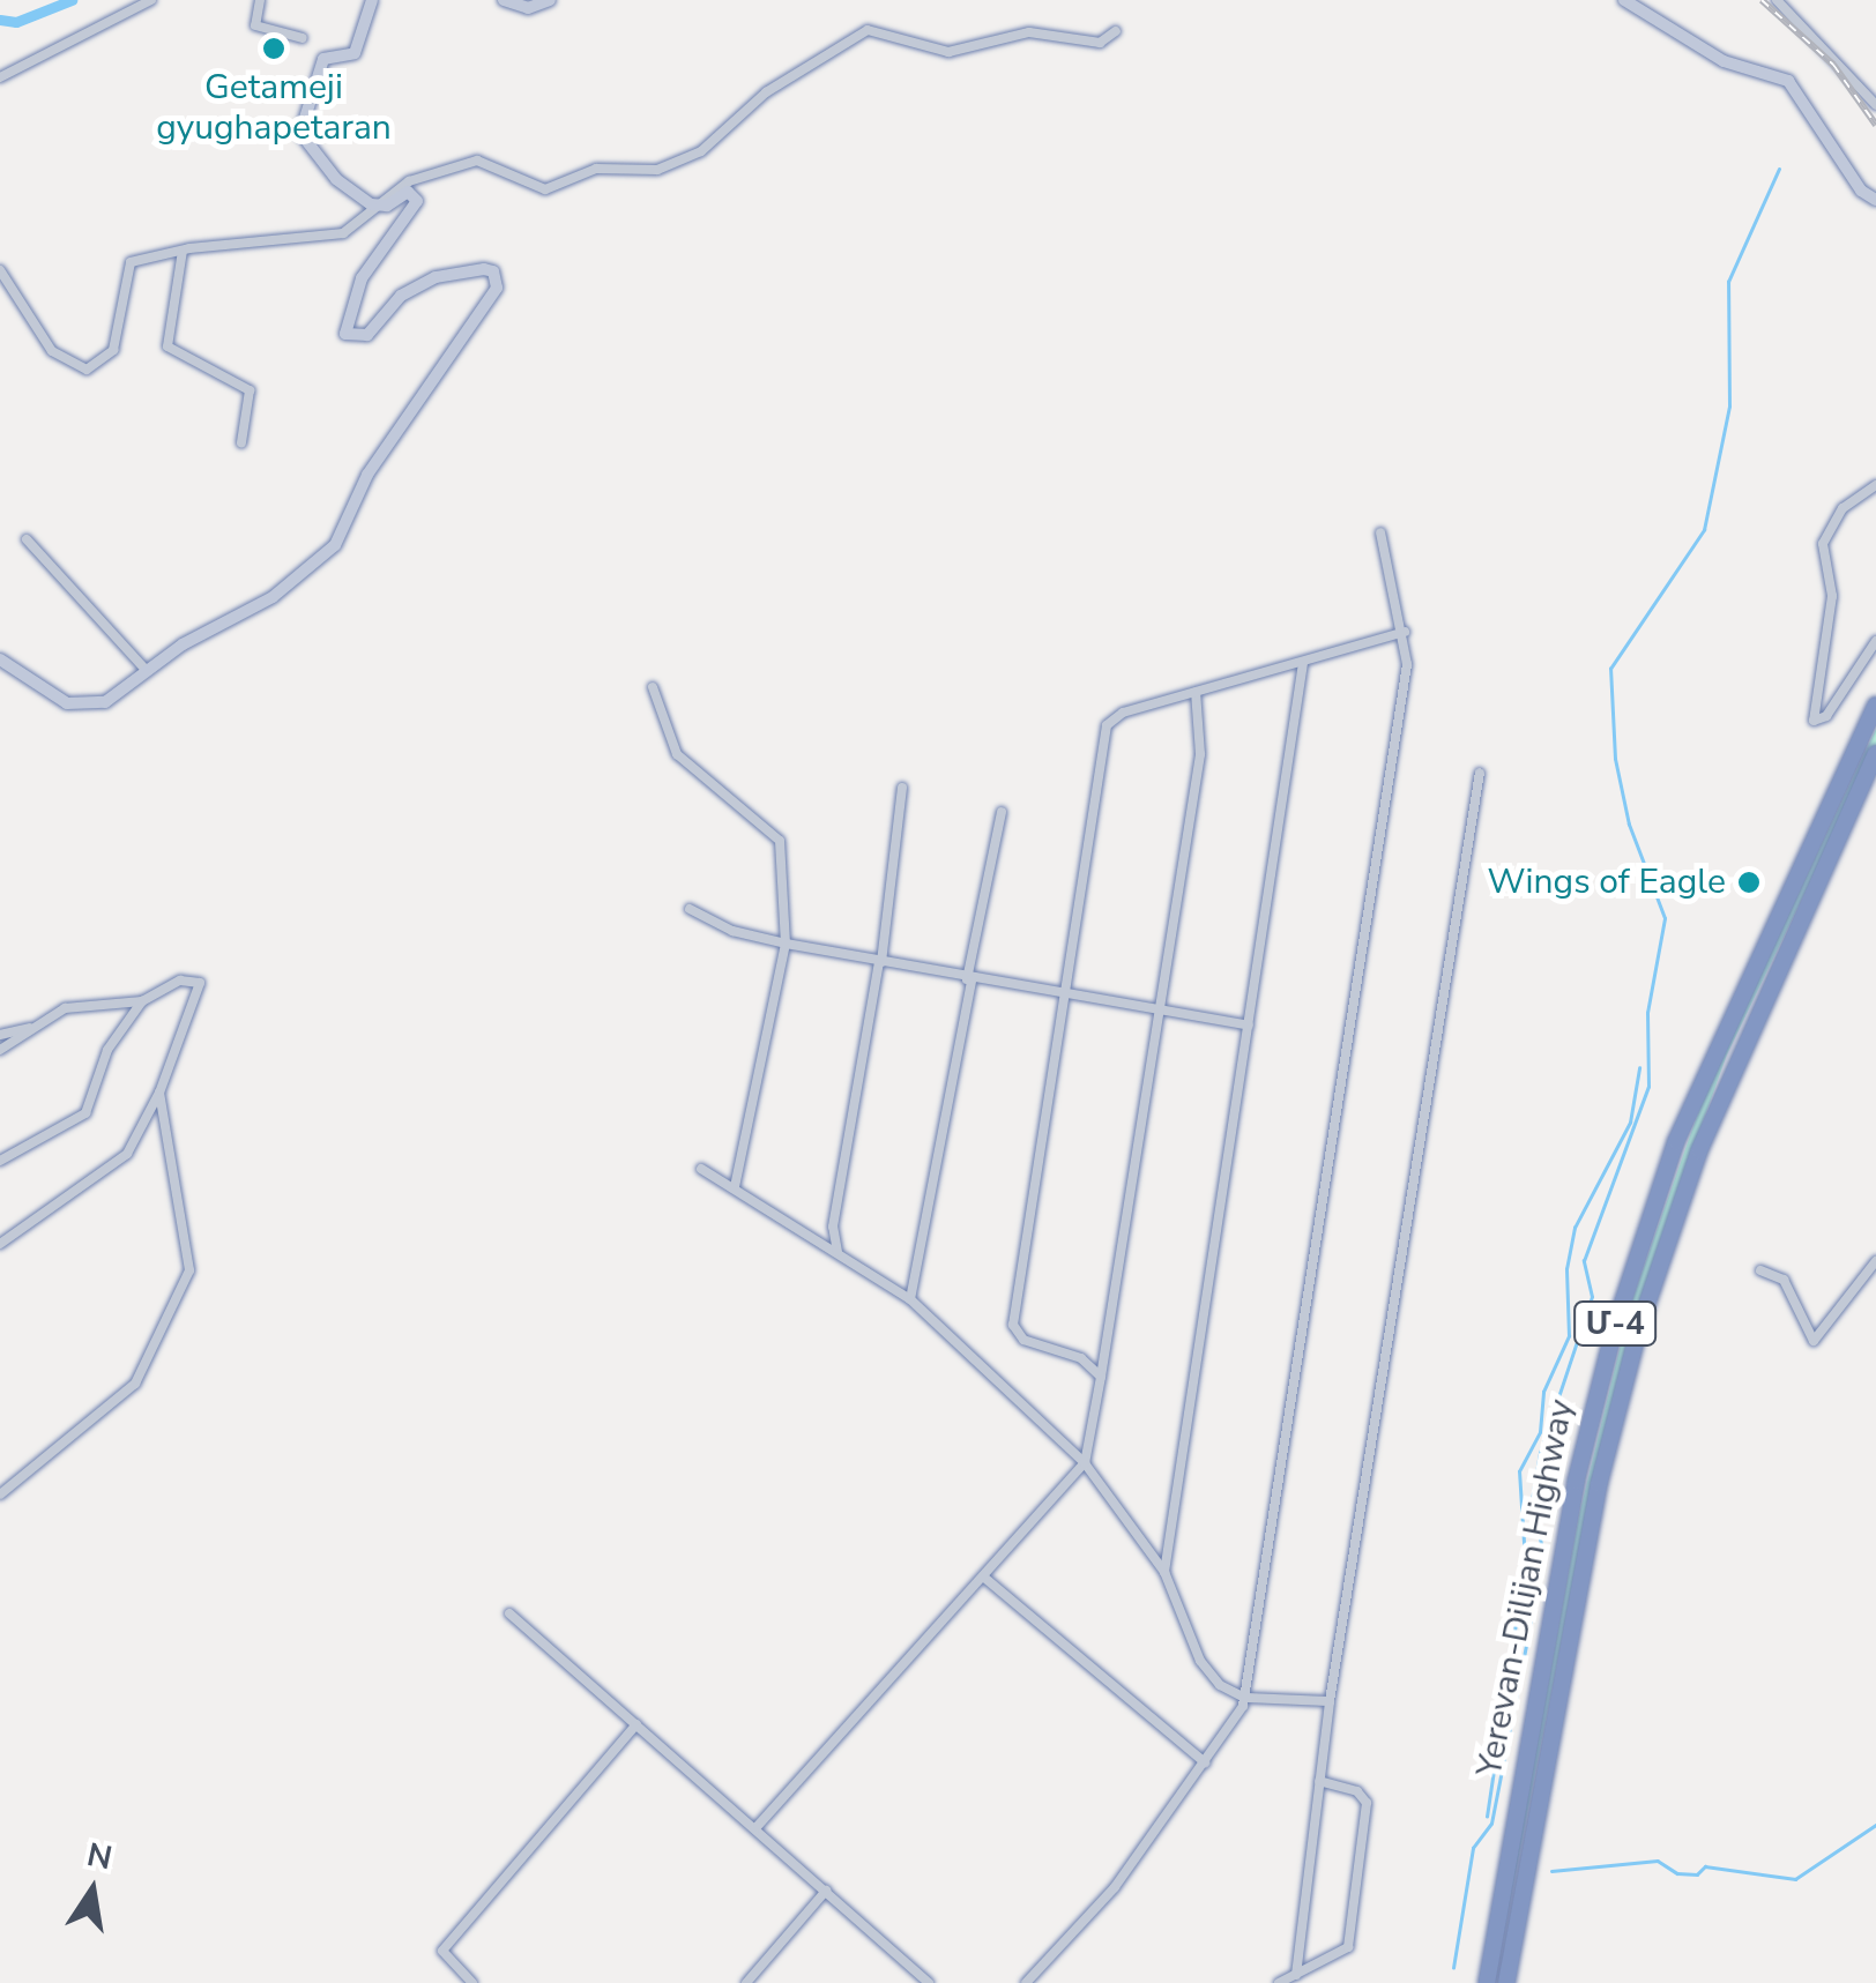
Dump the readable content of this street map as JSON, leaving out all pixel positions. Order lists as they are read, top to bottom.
{
  "streets": {
    "highway": ["Մ-4", "Yerevan-Dilijan Highway"]
  },
  "places": ["Getameji gyughapetaran", "Wings of Eagle"],
  "north": "top"
}
